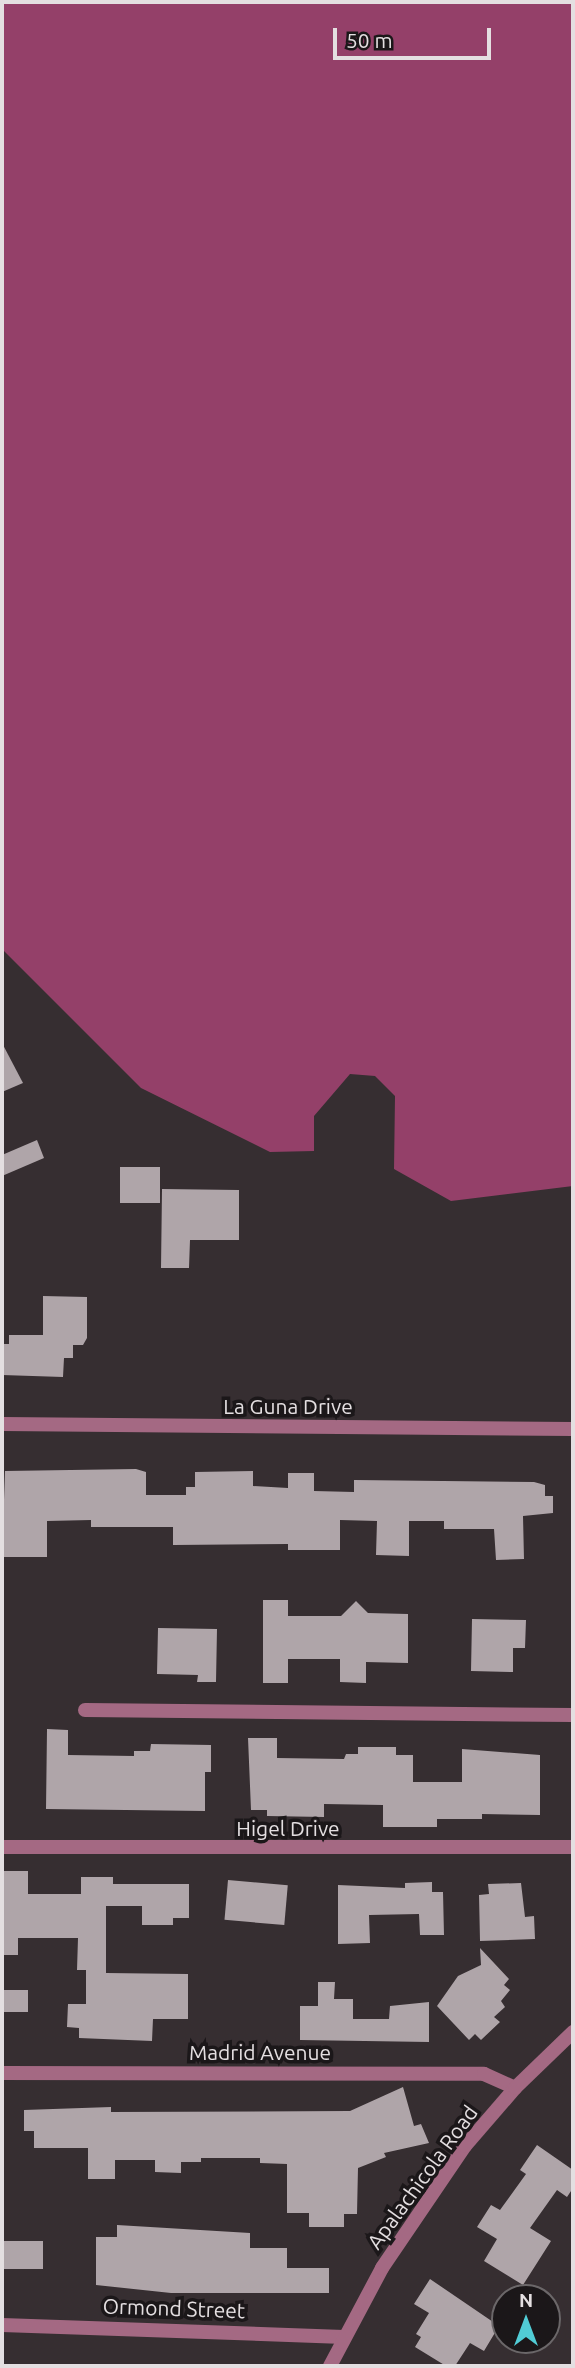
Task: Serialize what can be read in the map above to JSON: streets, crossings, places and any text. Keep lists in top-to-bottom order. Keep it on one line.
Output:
{"streets":{"street":["La Guna Drive","Higel Drive","Madrid Avenue","Apalachicola Road","Ormond Street"]},"crossings":[["Madrid Avenue","Apalachicola Road"],["Apalachicola Road","Ormond Street"]],"scale_bar":"50 m","north":"top"}
